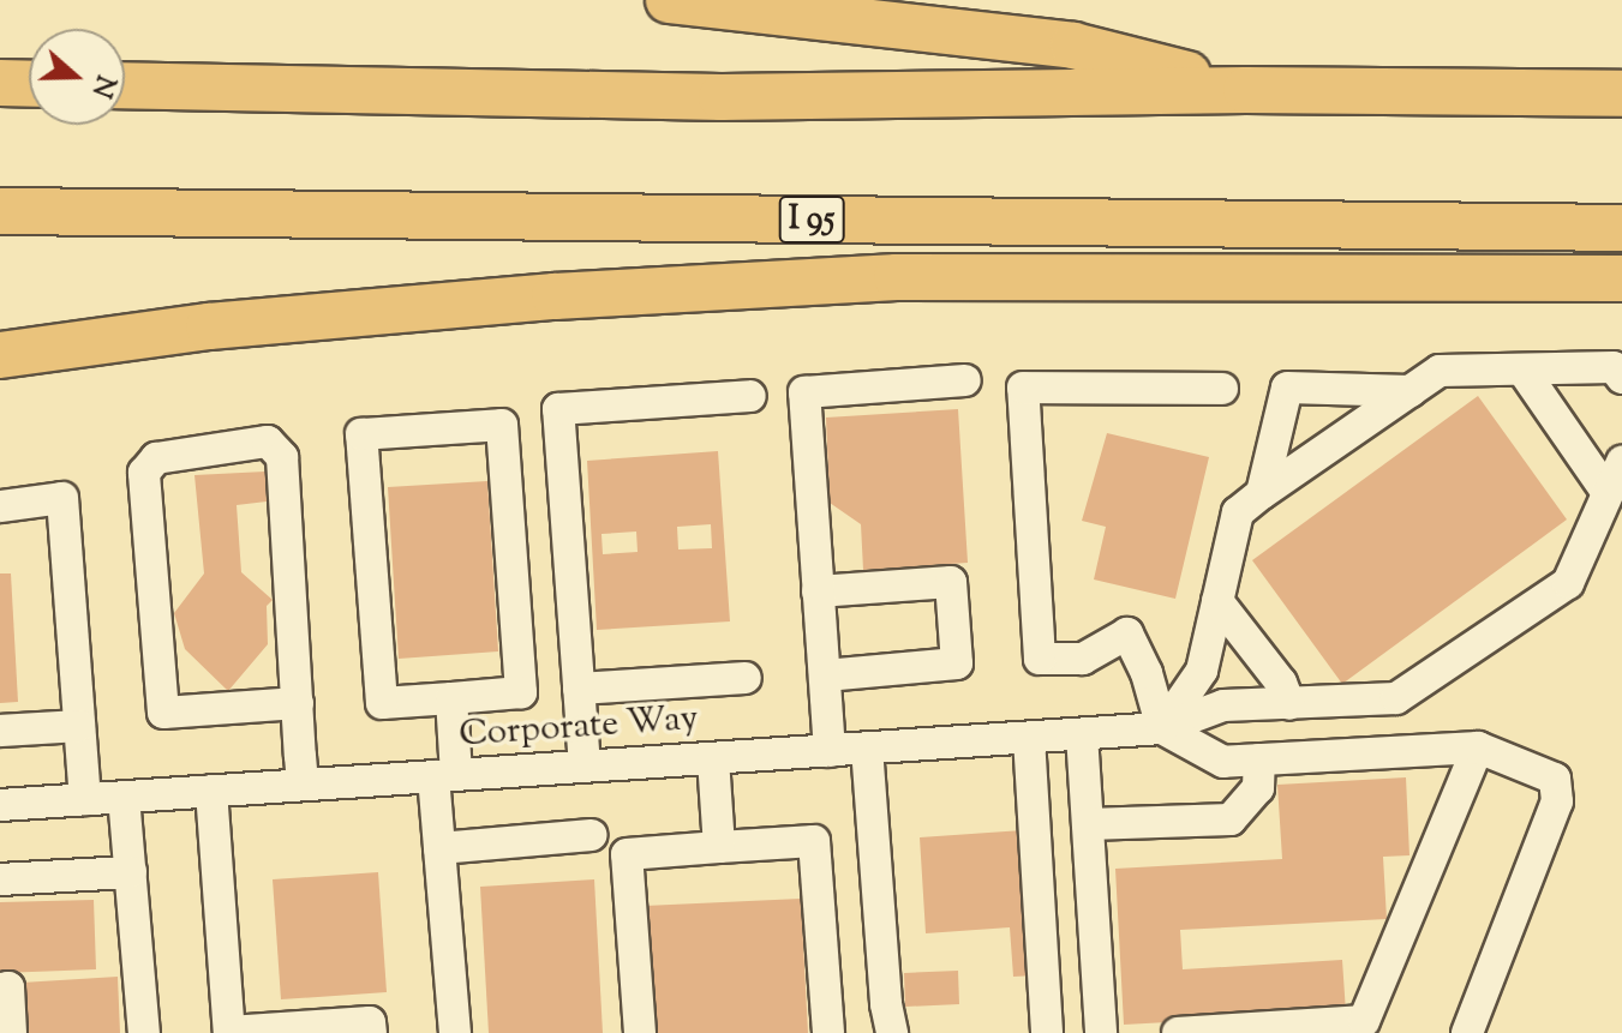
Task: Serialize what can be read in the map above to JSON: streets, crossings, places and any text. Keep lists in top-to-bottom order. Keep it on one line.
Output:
{"streets":{"highway":["I 95"],"lane":["Corporate Way"]},"north":"right"}
